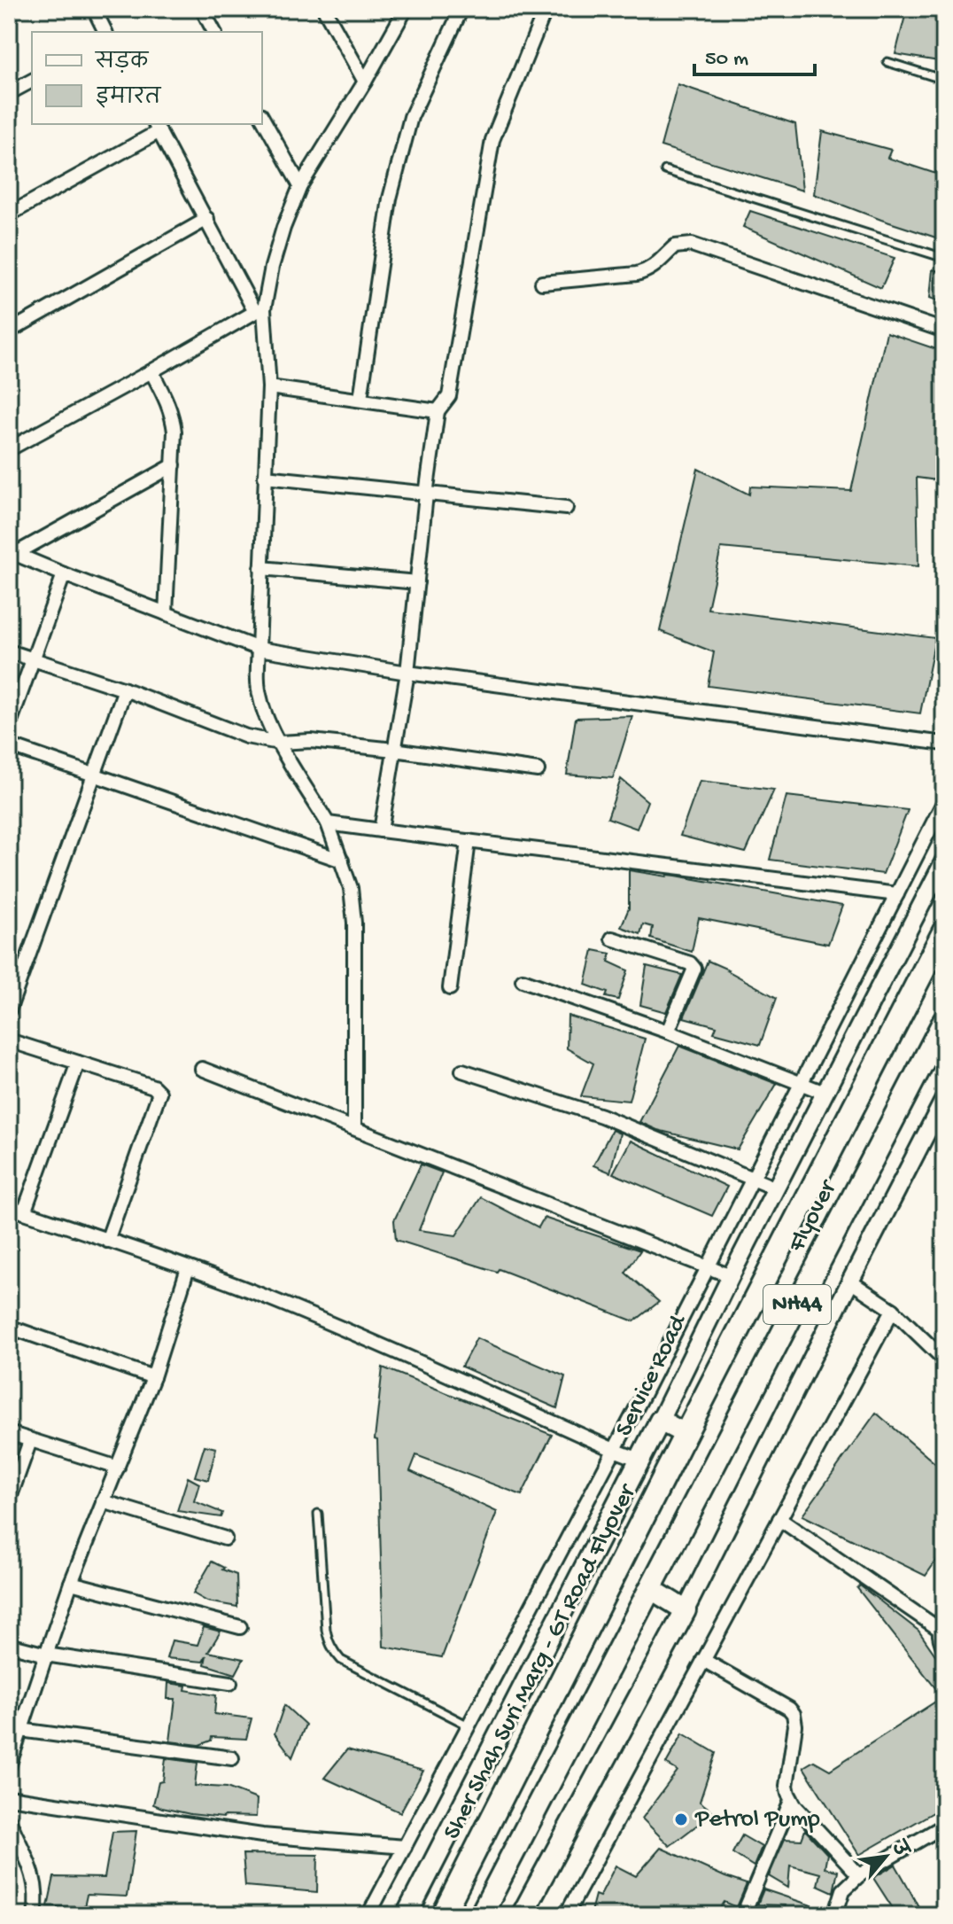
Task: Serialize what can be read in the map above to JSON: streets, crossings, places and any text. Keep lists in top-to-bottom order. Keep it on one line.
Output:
{"streets":{"highway":["Flyover","NH44","Sher Shah Suri Marg - GT Road Flyover"],"main road":["Service Road"]},"crossings":[["Flyover","NH44"],["Flyover","Sher Shah Suri Marg - GT Road Flyover"]],"places":["Petrol Pump"],"legend":["सड़क","इमारत"],"scale_bar":"50 m","north":"top right"}
